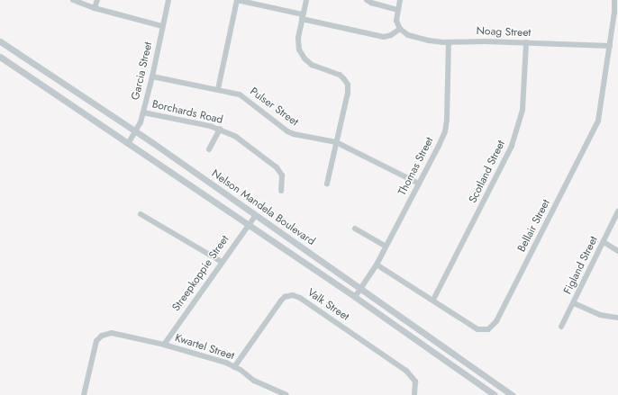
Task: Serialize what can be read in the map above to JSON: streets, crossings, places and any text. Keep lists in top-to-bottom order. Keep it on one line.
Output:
{"streets":{"street":["Noag Street","Garcia Street","Pulser Street","Borchards Road","Thomas Street","Scotland Street","Nelson Mandela Boulevard","Bellair Street","Figland Street","Streepkoppie Street","Valk Street","Kwartel Street"]},"crossings":[["Noag Street","Thomas Street"],["Noag Street","Scotland Street"],["Noag Street","Bellair Street"],["Garcia Street","Pulser Street"],["Garcia Street","Borchards Road"],["Garcia Street","Nelson Mandela Boulevard"],["Pulser Street","Thomas Street"],["Thomas Street","Nelson Mandela Boulevard"],["Thomas Street","Bellair Street"],["Scotland Street","Bellair Street"],["Nelson Mandela Boulevard","Streepkoppie Street"],["Streepkoppie Street","Kwartel Street"],["Valk Street","Kwartel Street"]]}
